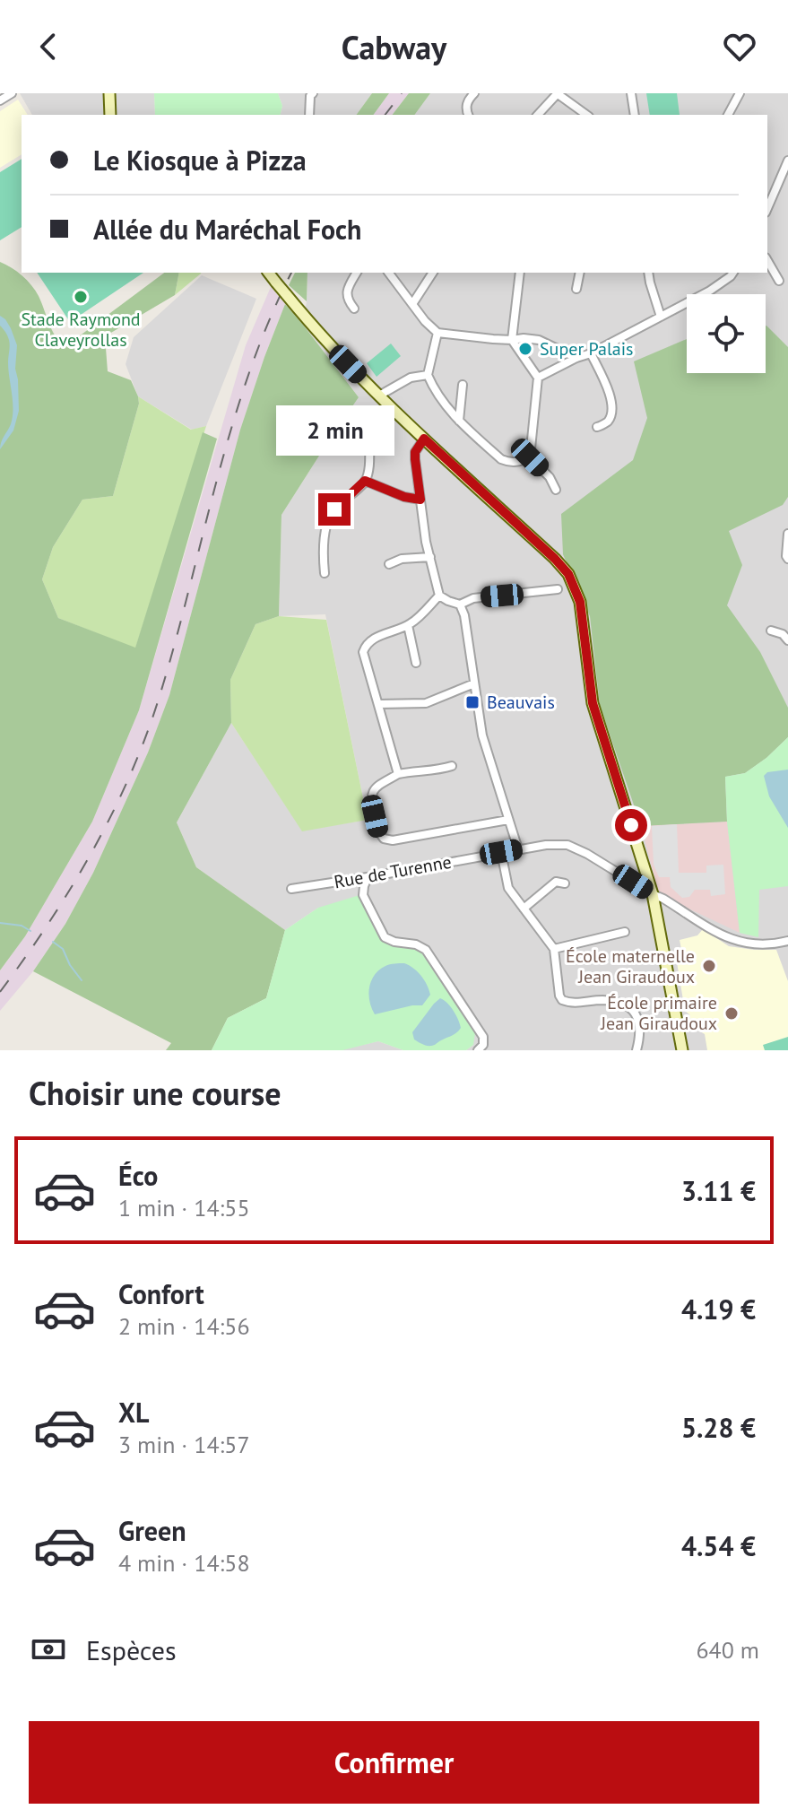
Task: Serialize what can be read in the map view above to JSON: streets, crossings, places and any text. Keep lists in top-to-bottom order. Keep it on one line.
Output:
{"streets":{"street":["Rue de Turenne"]},"places":{"other":["Stade Raymond Claveyrollas","Super Palais","École maternelle Jean Giraudoux","École primaire Jean Giraudoux"],"transit":["Beauvais"]},"page":{"header":"Cabway","banner":["Le Kiosque à Pizza","Allée du Maréchal Foch"],"bubble":"2 min","heading":"Choisir une course","list":[{"name":"Éco","note":"1 min · 14:55","value":"3.11 €"},{"name":"Confort","note":"2 min · 14:56","value":"4.19 €"},{"name":"XL","note":"3 min · 14:57","value":"5.28 €"},{"name":"Green","note":"4 min · 14:58","value":"4.54 €"}],"pay":["Espèces","640 m"],"buttons":"Confirmer"}}
